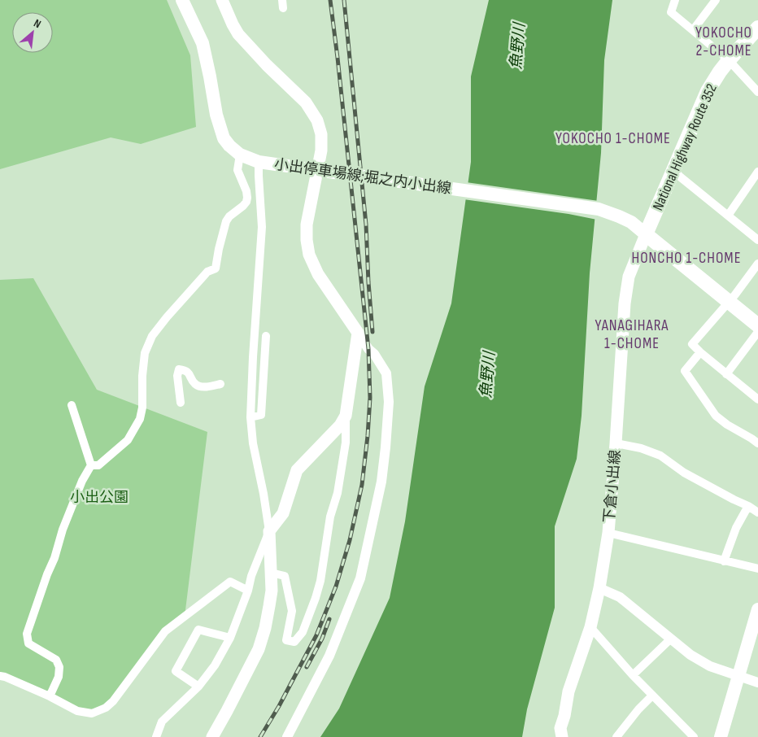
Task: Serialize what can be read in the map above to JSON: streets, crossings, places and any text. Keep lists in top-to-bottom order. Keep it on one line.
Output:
{"streets":{"highway":["National Highway Route 352"],"main road":["小出停車場線;堀之内小出線","下倉小出線"]},"crossings":[["National Highway Route 352","小出停車場線;堀之内小出線"],["National Highway Route 352","下倉小出線"],["小出停車場線;堀之内小出線","下倉小出線"]],"districts":["YOKOCHO 2-CHOME","YOKOCHO 1-CHOME","HONCHO 1-CHOME","YANAGIHARA 1-CHOME"],"water":["魚野川"],"parks":["小出公園"],"north":"top right"}
